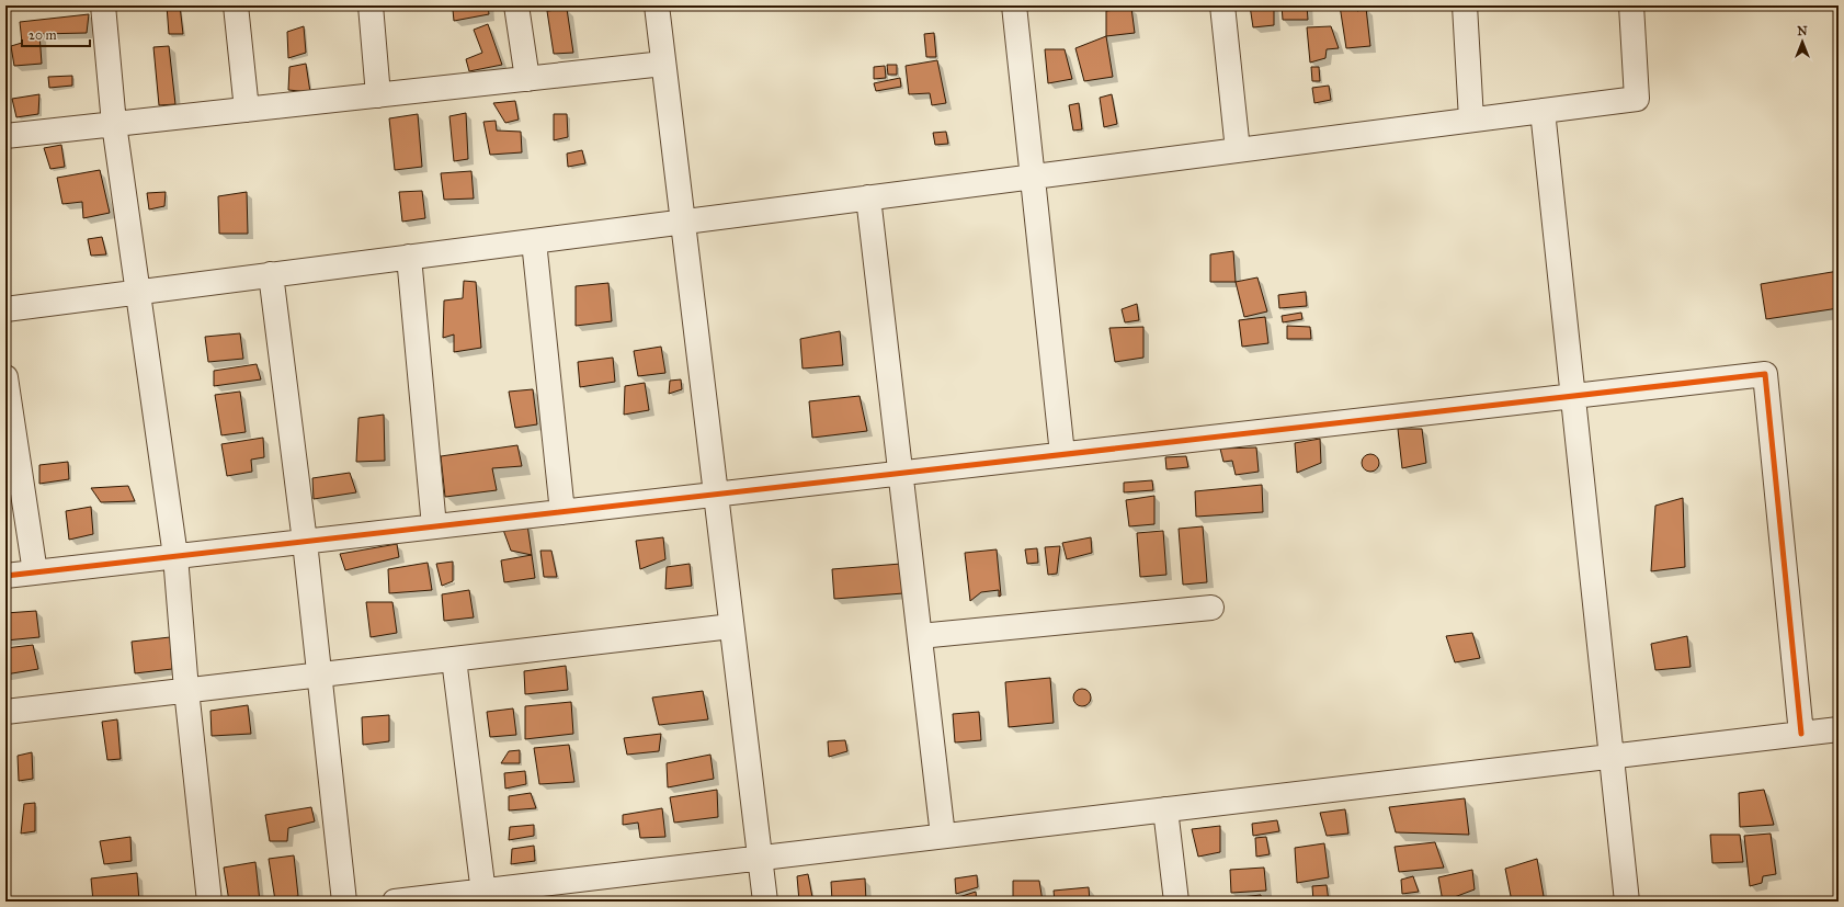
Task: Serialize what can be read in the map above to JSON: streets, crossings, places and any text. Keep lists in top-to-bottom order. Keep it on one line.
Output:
{"scale_bar":"20 m","north":"top"}
